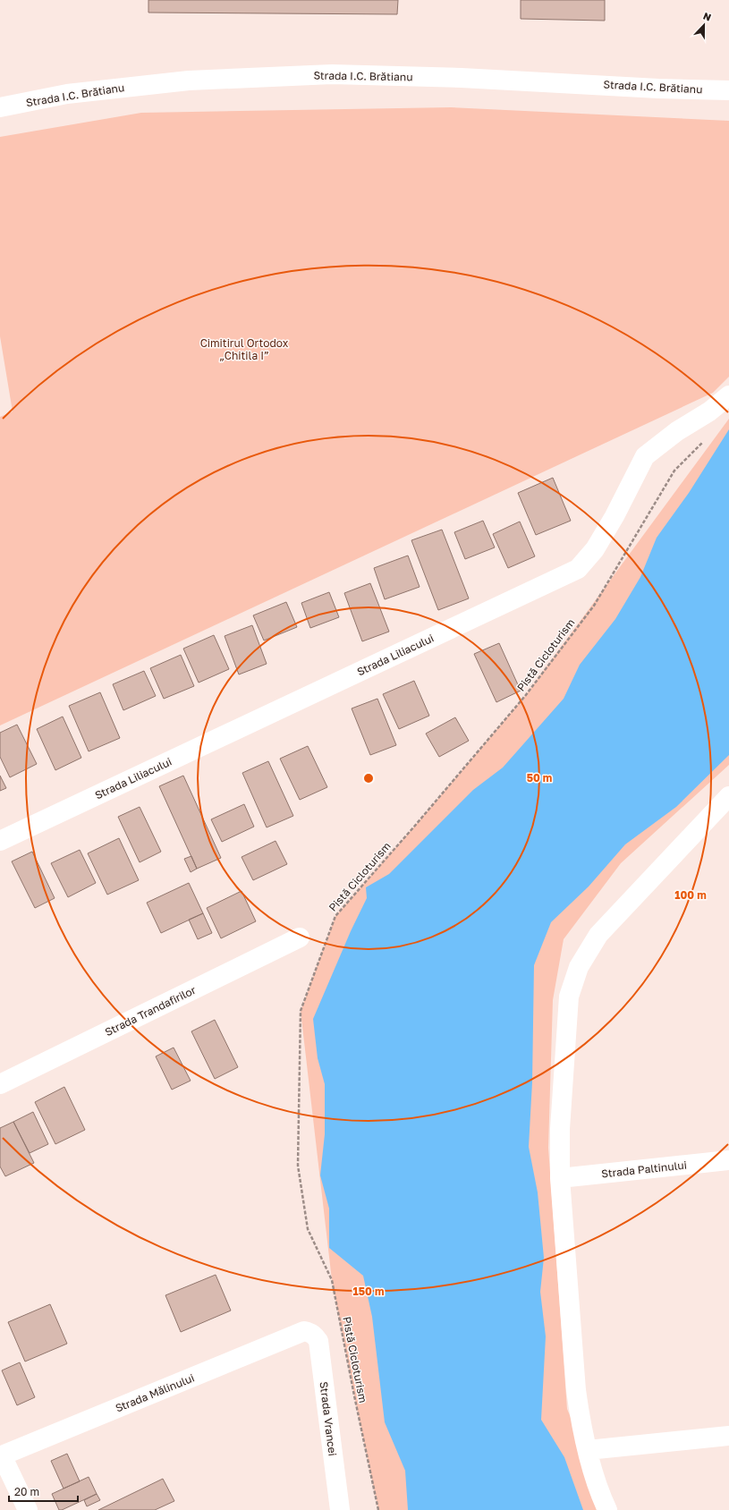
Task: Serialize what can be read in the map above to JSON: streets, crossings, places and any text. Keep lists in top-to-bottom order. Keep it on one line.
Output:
{"streets":{"street":["Strada I.C. Brătianu","Strada Liliacului","Strada Trandafirilor","Strada Paltinului","Strada Mălinului","Strada Vrancei"],"path":["Pistă Cicloturism"]},"crossings":[["Strada Mălinului","Strada Vrancei"]],"parks":["Cimitirul Ortodox „Chitila I”"],"scale_bar":"20 m","north":"top","rings":["50 m","100 m","150 m"]}
